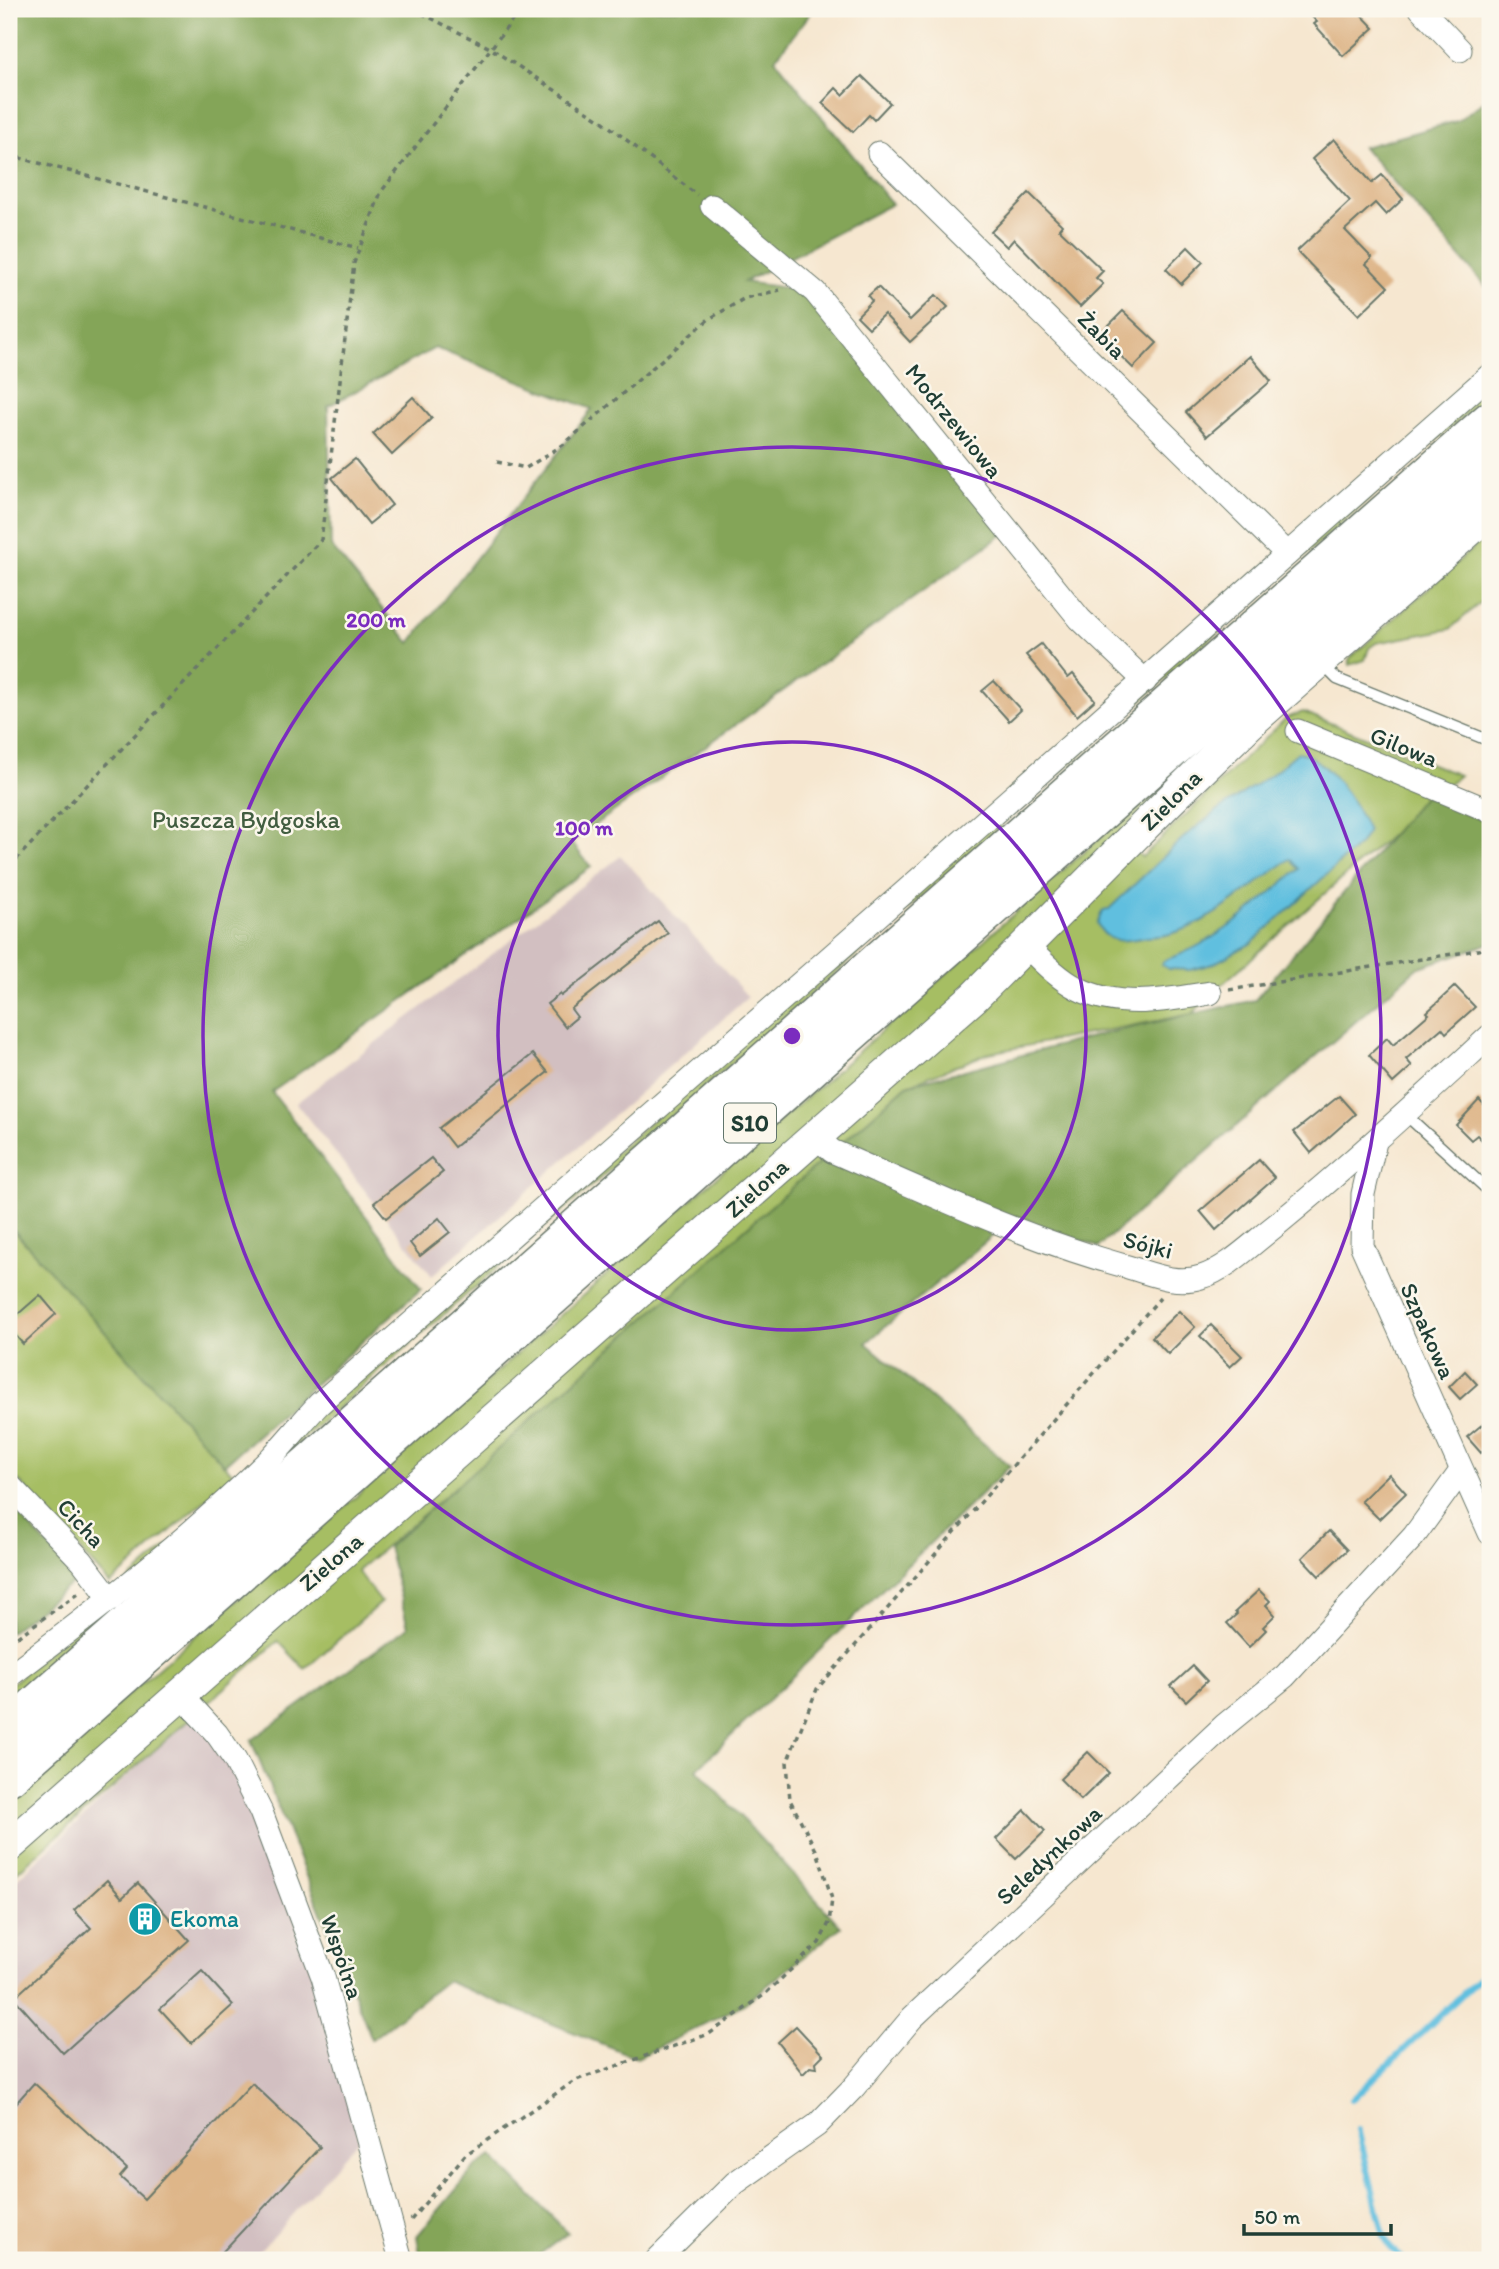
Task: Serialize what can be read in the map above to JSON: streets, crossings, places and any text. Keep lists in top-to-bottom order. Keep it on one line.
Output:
{"streets":{"highway":["S10"],"street":["Żabia","Modrzewiowa","Gilowa","Zielona","Sójki","Szpakowa","Cicha","Seledynkowa","Wspólna"]},"crossings":[["Zielona","Sójki"],["Zielona","Wspólna"],["Sójki","Szpakowa"],["Szpakowa","Seledynkowa"]],"parks":["Puszcza Bydgoska"],"places":{"building":["Ekoma"]},"scale_bar":"50 m","rings":["200 m","100 m"]}
